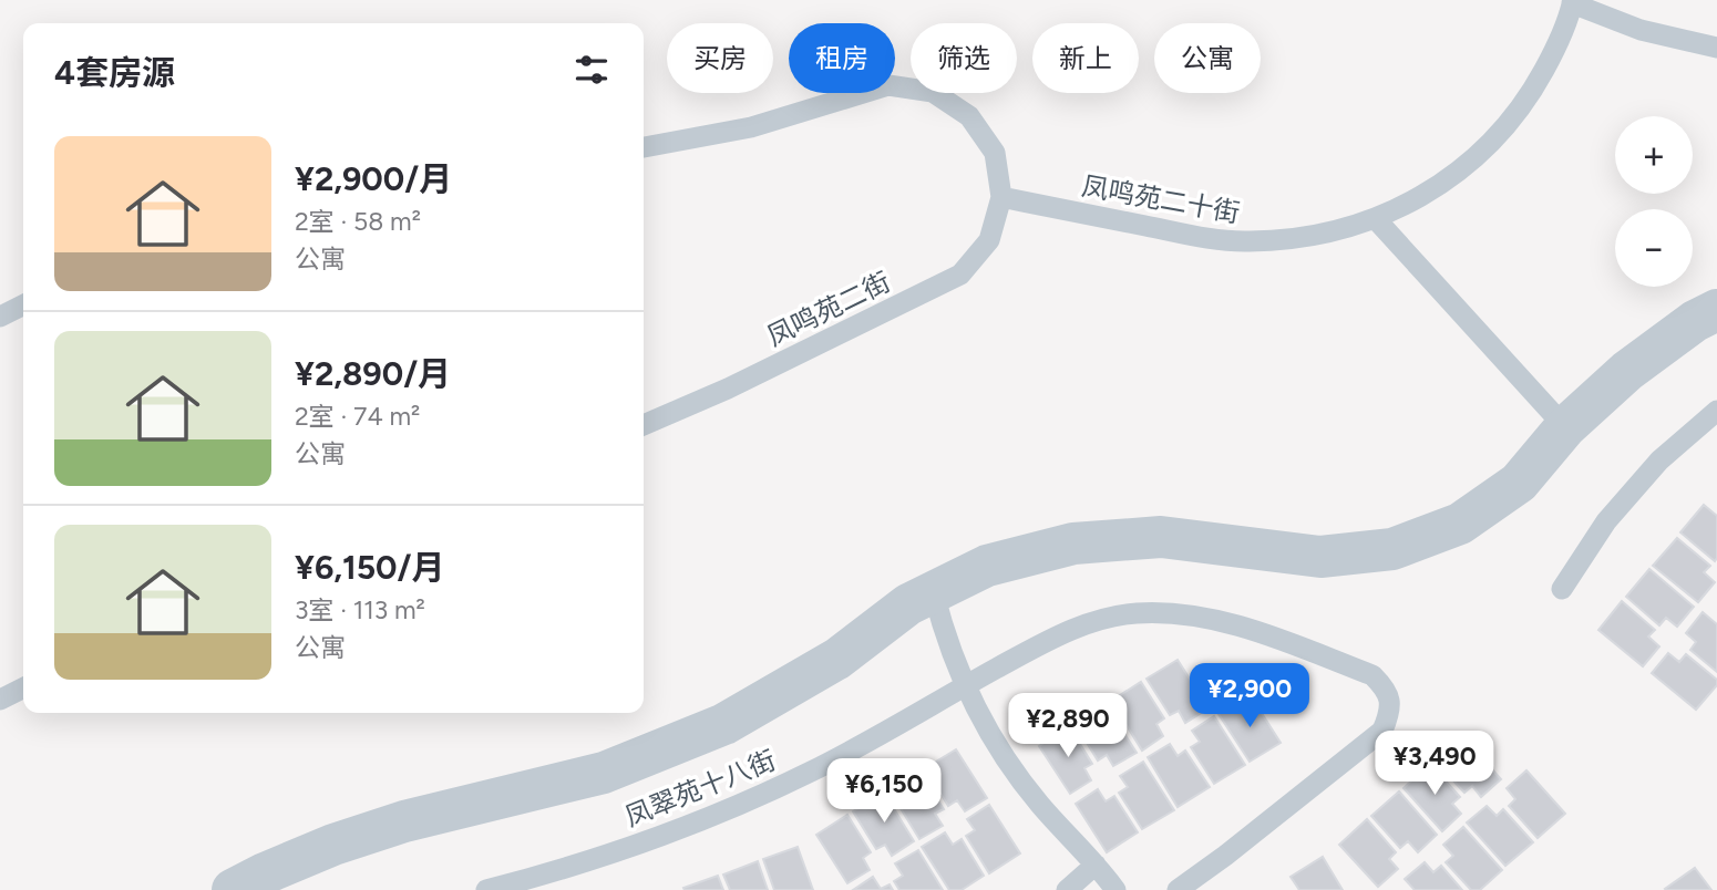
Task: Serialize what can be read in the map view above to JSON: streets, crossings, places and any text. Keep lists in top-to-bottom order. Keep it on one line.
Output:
{"streets":{"lane":["凤鸣苑二十街","凤鸣苑二街","凤翠苑十八街"]},"crossings":[["凤鸣苑二十街","凤鸣苑二街"]],"page":{"chip":["买房","租房","筛选","新上","公寓"],"heading":"4套房源","map_buttons":["+","−"],"list":[{"name":"¥2,900/月","note":"2室 · 58 m² · 公寓"},{"name":"¥2,890/月","note":"2室 · 74 m² · 公寓"},{"name":"¥6,150/月","note":"3室 · 113 m² · 公寓"}],"price":["¥2,900","¥2,890","¥3,490","¥6,150"]}}
